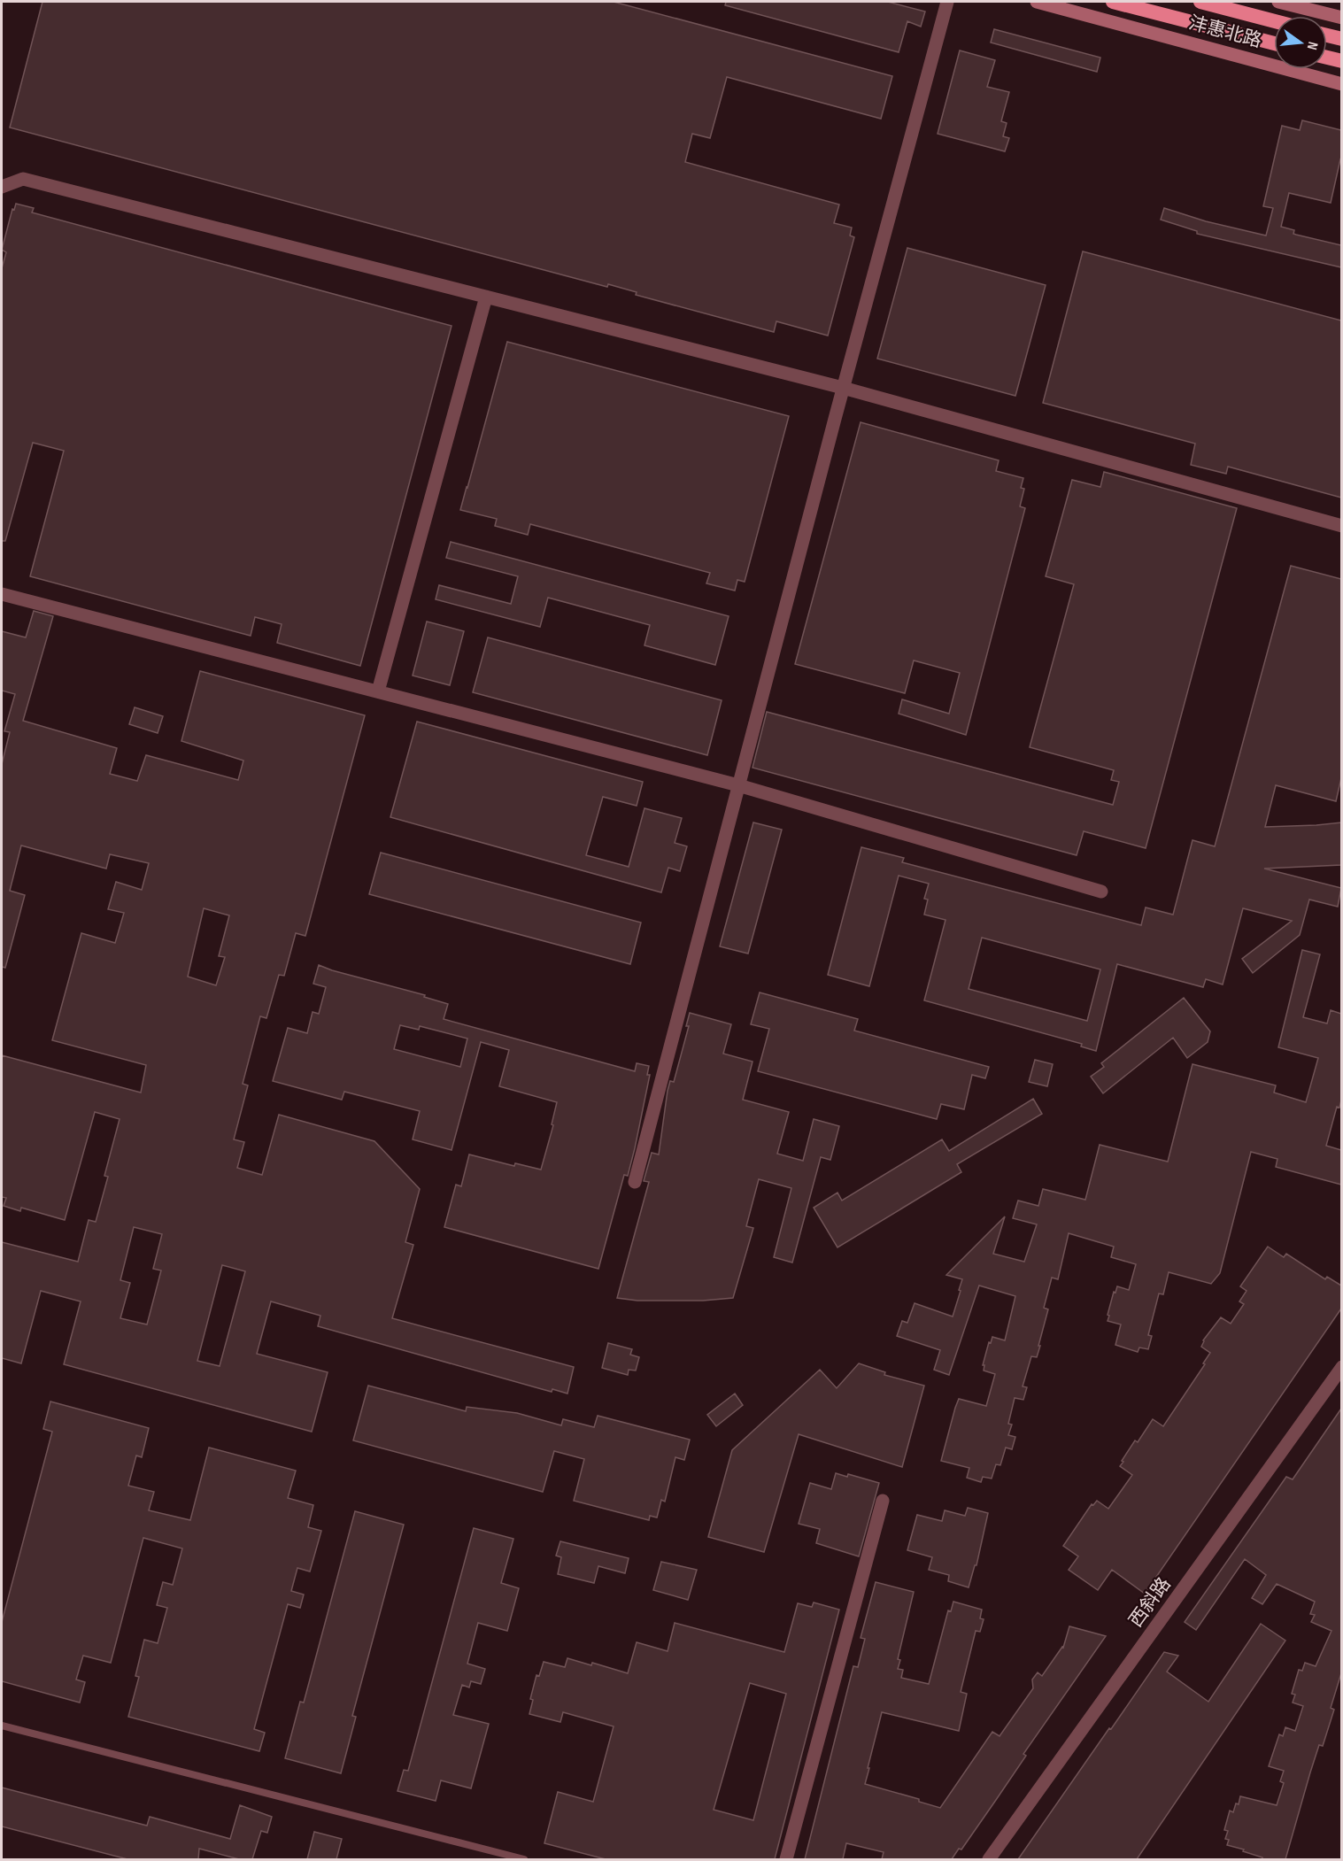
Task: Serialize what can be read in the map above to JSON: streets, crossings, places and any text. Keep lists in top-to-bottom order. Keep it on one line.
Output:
{"streets":{"main road":["沣惠北路"],"street":["西斜路"]},"north":"right"}
